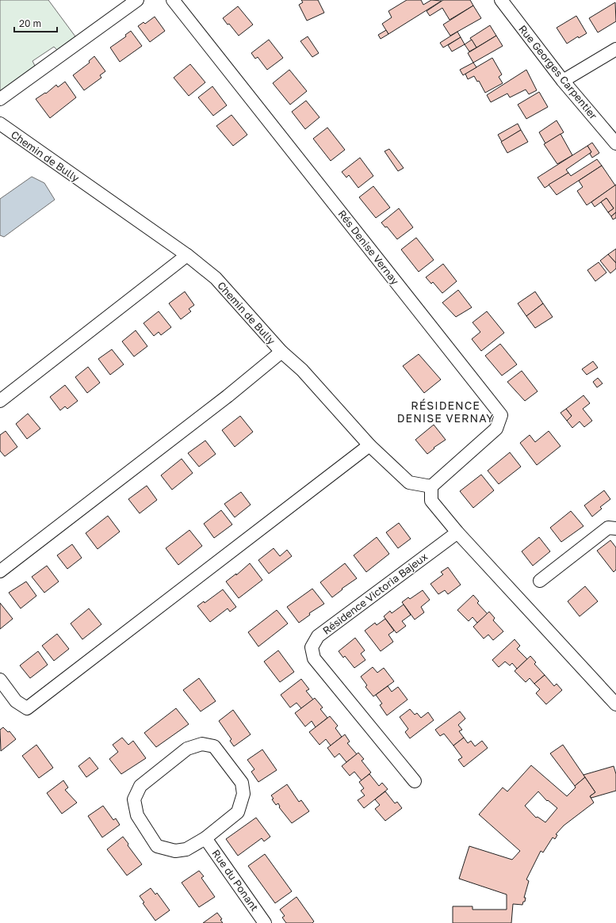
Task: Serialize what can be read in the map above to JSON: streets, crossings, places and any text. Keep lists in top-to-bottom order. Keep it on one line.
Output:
{"streets":{"street":["Rue Georges Carpentier","Chemin de Bully","Rés Denise Vernay","Résidence Victoria Bajeux","Rue du Ponant"]},"crossings":[["Chemin de Bully","Rés Denise Vernay"]],"districts":["RÉSIDENCE DENISE VERNAY"],"scale_bar":"20 m"}
